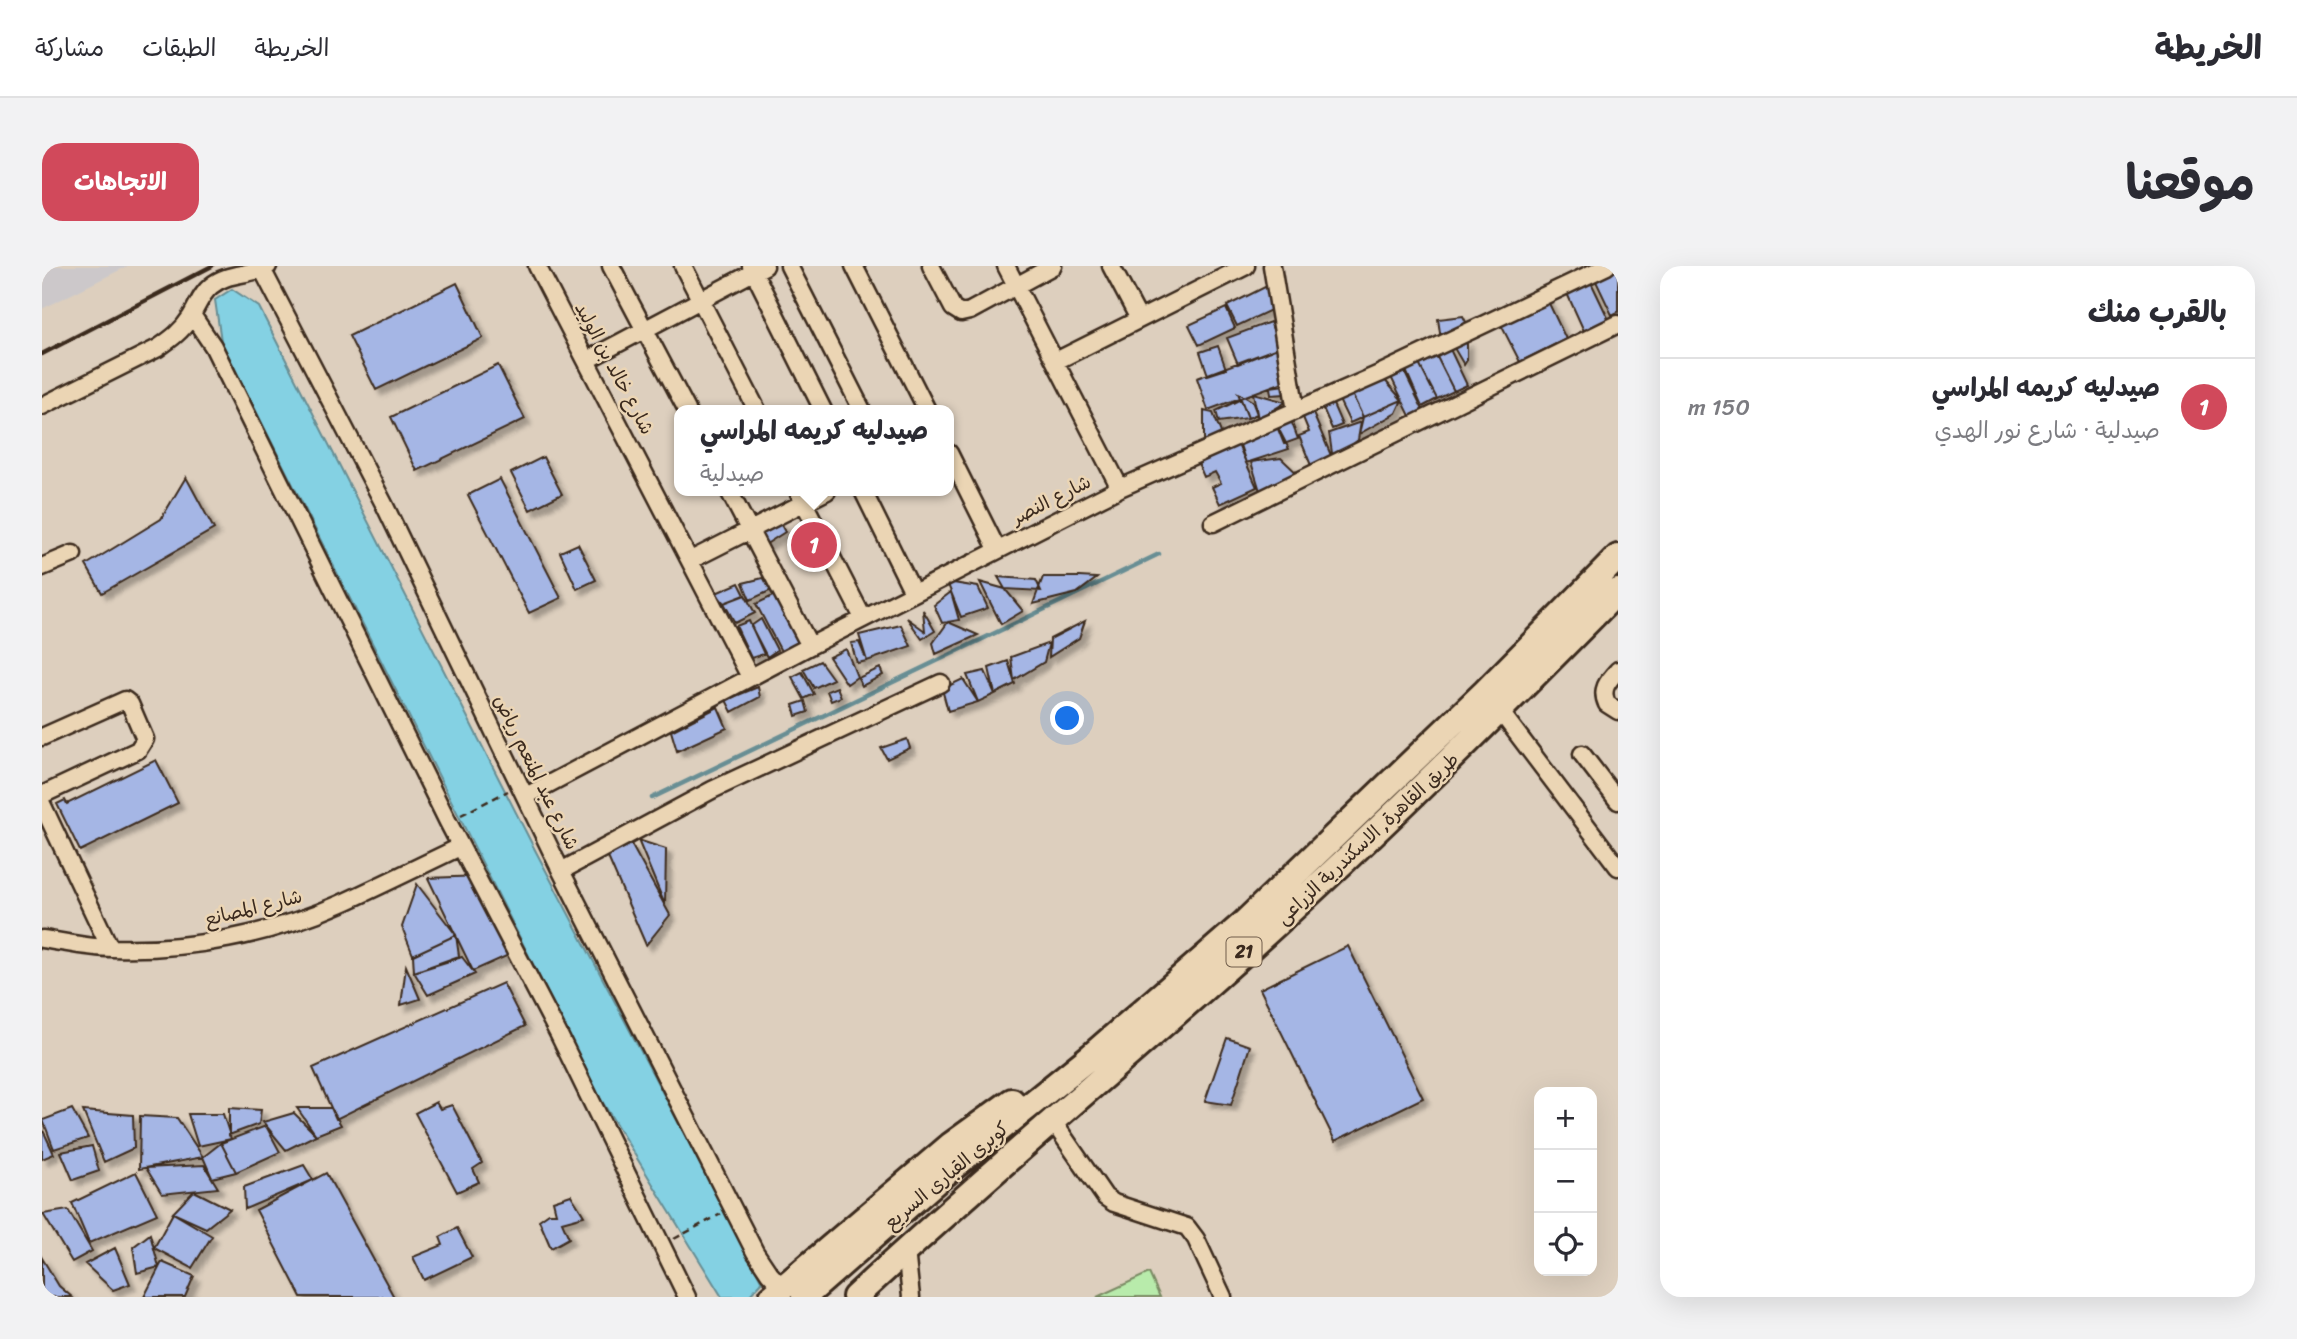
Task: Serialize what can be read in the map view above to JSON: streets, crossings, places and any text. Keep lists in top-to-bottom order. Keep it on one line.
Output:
{"streets":{"highway":["طريق القاهرة, الاسكندرية الزراعى","21","كوبرى القبارى السريع"],"street":["شارع خالد بن الوليد","شارع النصر","شارع عبد المنعم رياض","شارع المصانع"]},"crossings":[["شارع خالد بن الوليد","شارع النصر"],["شارع النصر","شارع عبد المنعم رياض"],["شارع عبد المنعم رياض","كوبرى القبارى السريع"],["طريق القاهرة, الاسكندرية الزراعى","كوبرى القبارى السريع"]],"page":{"header":"الخريطة","nav":["الخريطة","الطبقات","مشاركة"],"title":"موقعنا","buttons":"الاتجاهات","heading":"بالقرب منك","list":[{"mark":"1","name":"صيدليه كريمه المراسي","note":"صيدلية · شارع نور الهدي","value":"150 m"}],"popup":["صيدليه كريمه المراسي","صيدلية"],"pins":"1","map_buttons":["+","−"]}}
